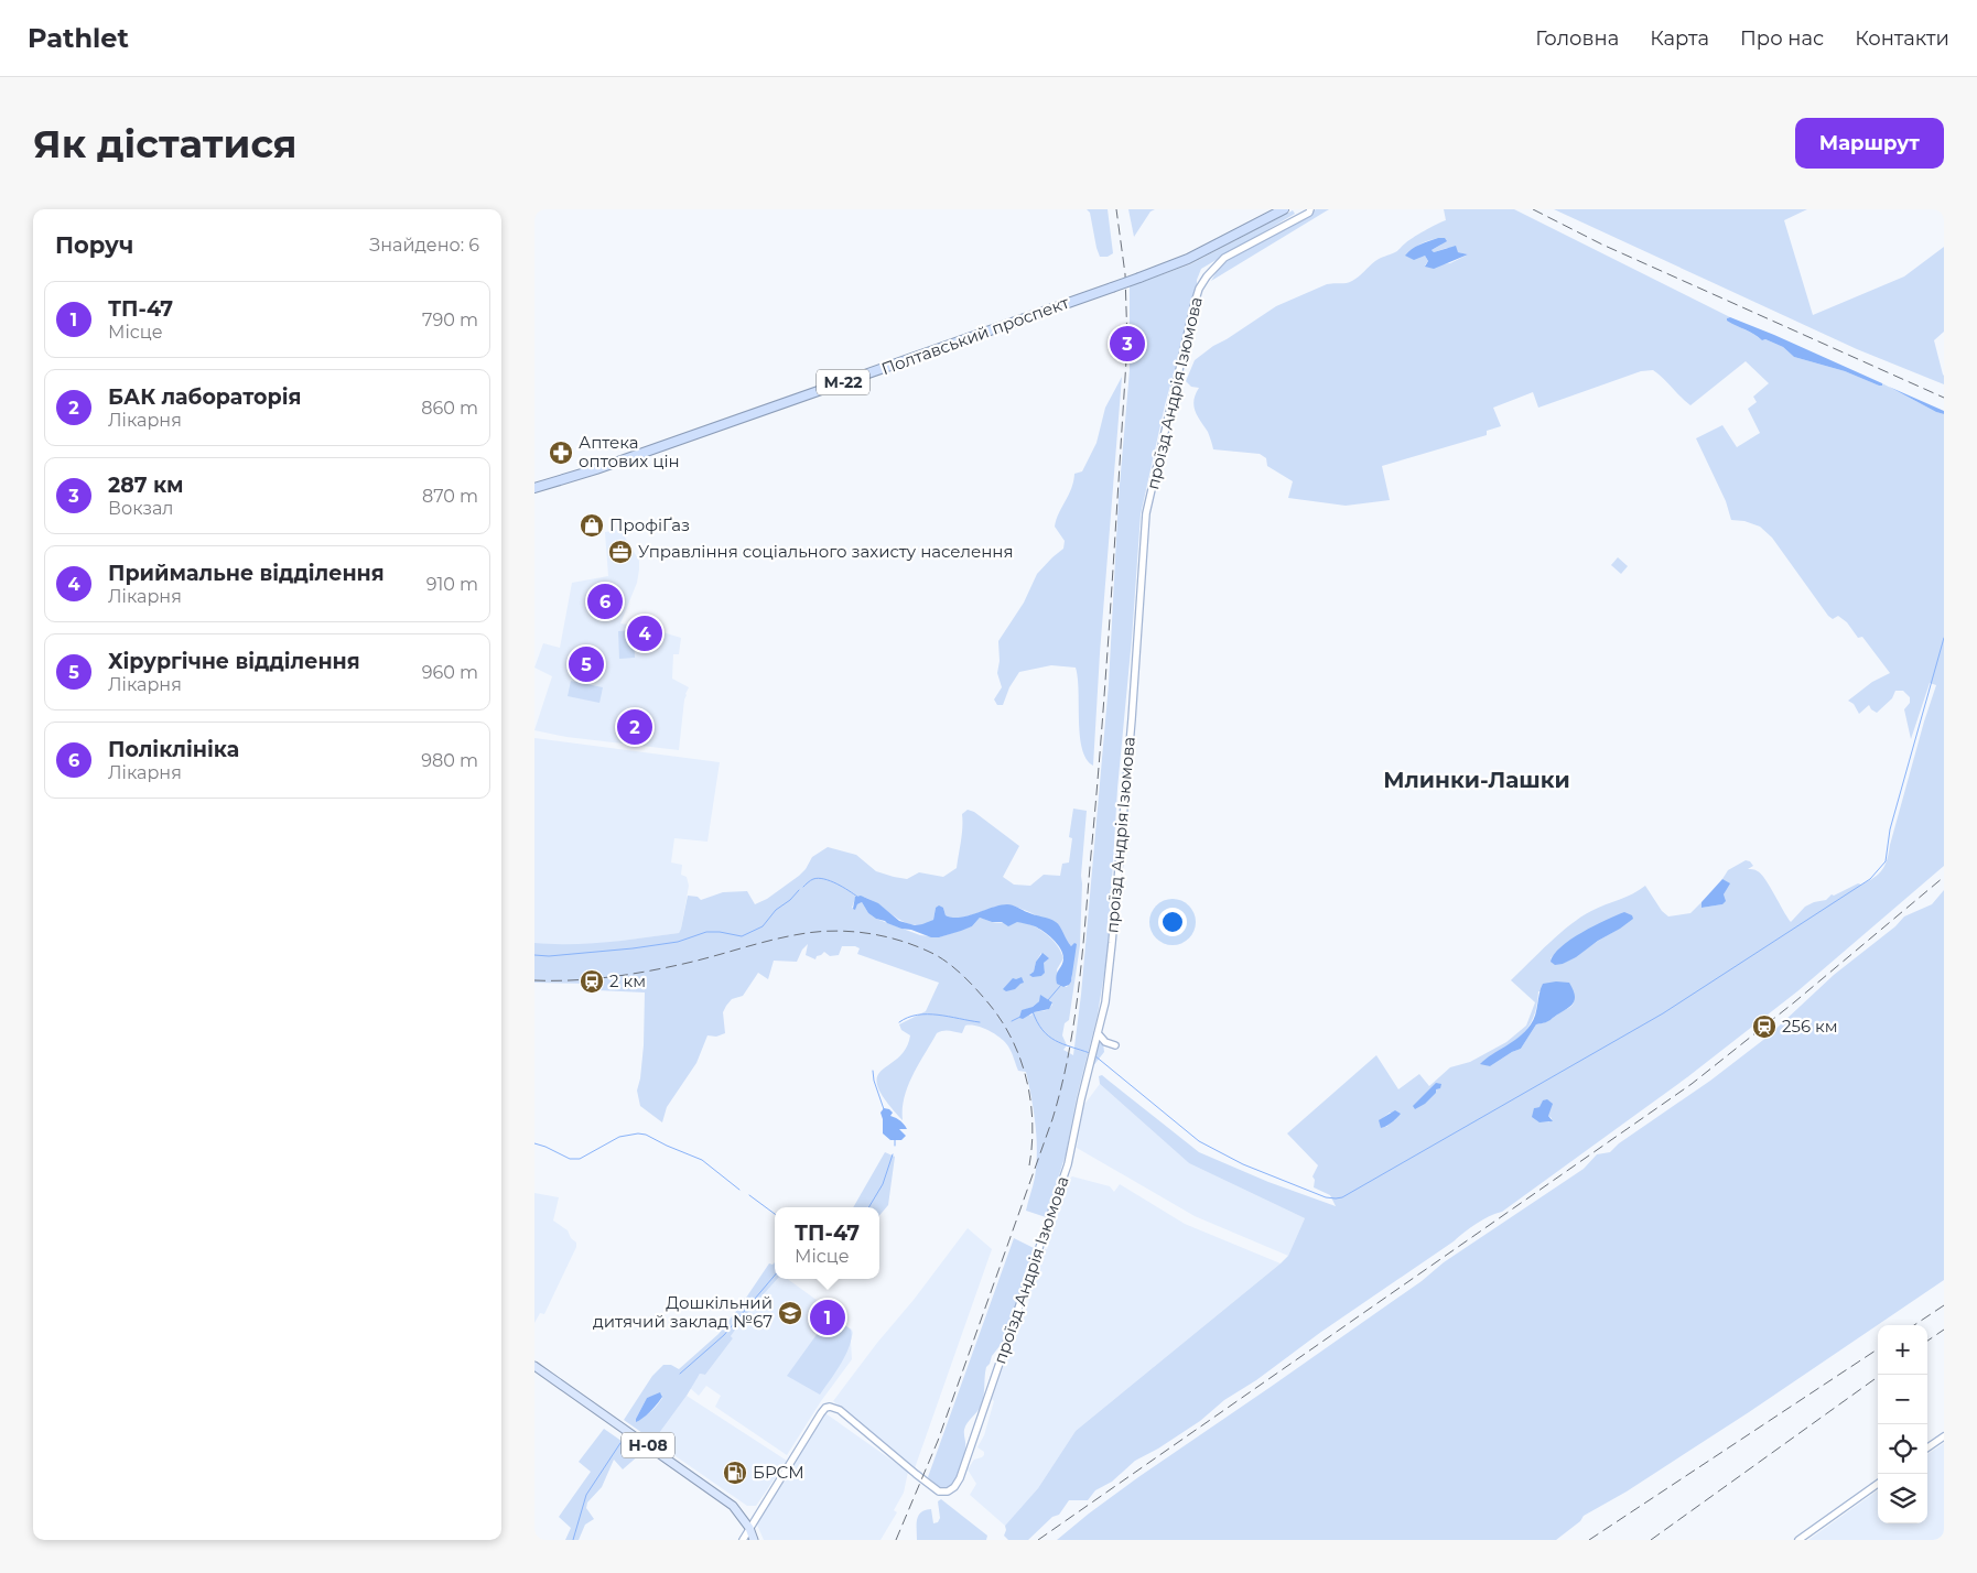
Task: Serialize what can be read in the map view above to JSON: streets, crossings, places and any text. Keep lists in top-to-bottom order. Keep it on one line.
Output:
{"streets":{"highway":["Полтавський проспект","М-22"],"main road":["Н-08"],"street":["проїзд Андрія Ізюмова"]},"crossings":[["проїзд Андрія Ізюмова","Н-08"]],"districts":["Млинки-Лашки"],"places":{"pharmacy":["Аптека оптових цін"],"shop":["ПрофіҐаз"],"office":["Управління соціального захисту населення"],"station":["2 км","256 км"],"school or university":["Дошкільний дитячий заклад №67"],"fuel station":["БРСМ"]},"page":{"header":"Pathlet","nav":["Головна","Карта","Про нас","Контакти"],"buttons":"Маршрут","title":"Як дістатися","heading":["Поруч","Знайдено: 6"],"list":[{"mark":"1","name":"ТП-47","note":"Місце","value":"790 m"},{"mark":"2","name":"БАК лабораторія","note":"Лікарня","value":"860 m"},{"mark":"3","name":"287 км","note":"Вокзал","value":"870 m"},{"mark":"4","name":"Приймальне відділення","note":"Лікарня","value":"910 m"},{"mark":"5","name":"Хірургічне відділення","note":"Лікарня","value":"960 m"},{"mark":"6","name":"Поліклініка","note":"Лікарня","value":"980 m"}],"pins":["3","6","4","5","2","1"],"popup":["ТП-47","Місце"],"map_buttons":["+","−"]}}
